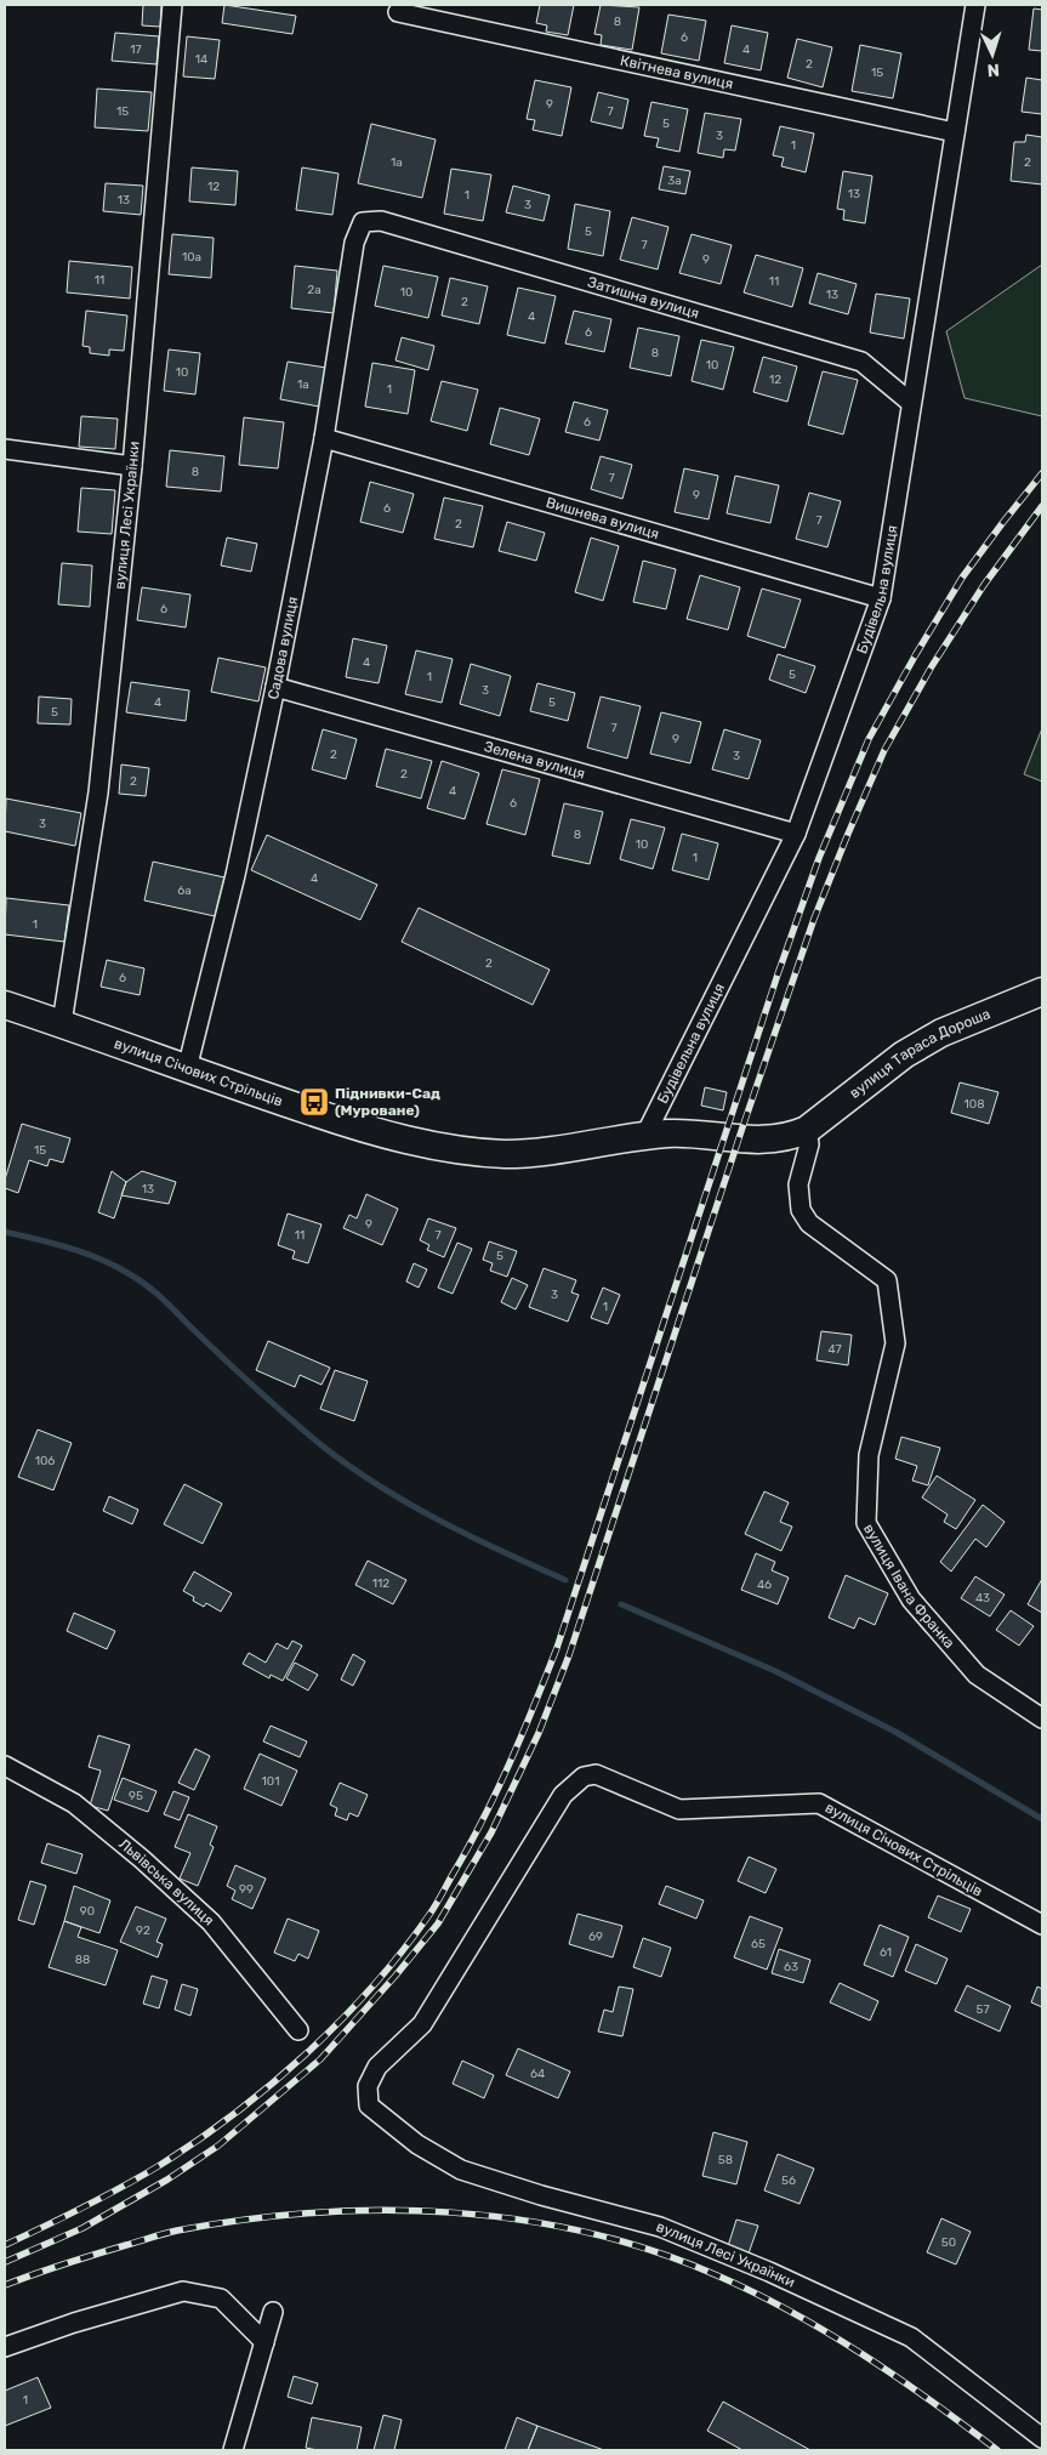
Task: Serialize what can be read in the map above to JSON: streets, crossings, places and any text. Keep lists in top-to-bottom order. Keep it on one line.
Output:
{"streets":{"street":["Квітнева вулиця","Затишна вулиця","вулиця Лесі Українки","Вишнева вулиця","Будівельна вулиця","Садова вулиця","Зелена вулиця","вулиця Тараса Дороша","вулиця Січових Стрільців","вулиця Івана Франка","Львівська вулиця"]},"crossings":[["Квітнева вулиця","Будівельна вулиця"],["Затишна вулиця","Будівельна вулиця"],["Затишна вулиця","Садова вулиця"],["вулиця Лесі Українки","вулиця Січових Стрільців"],["Вишнева вулиця","Будівельна вулиця"],["Вишнева вулиця","Садова вулиця"],["Будівельна вулиця","Зелена вулиця"],["Будівельна вулиця","вулиця Січових Стрільців"],["Садова вулиця","Зелена вулиця"],["Садова вулиця","вулиця Січових Стрільців"],["вулиця Тараса Дороша","вулиця Січових Стрільців"],["вулиця Тараса Дороша","вулиця Івана Франка"],["вулиця Січових Стрільців","вулиця Івана Франка"]],"places":{"bus stop":["Піднивки-Сад (Муроване)"]},"house_numbers":["8","6","17","4","14","2","15","9","15","7","5","3","1","1а","2","3а","12","13","1","13","3","5","7","10а","9","11","11","2а","10","13","2","4","6","8","10","10","12","1а","1","6","8","7","9","6","7","2","6","4","5","1","3","4","5","5","7","9","2","3","2","2","4","6","3","8","10","1","4","6а","1","2","6","108","15","13","9","11","7","5","3","1","47","106","112","46","43","101","95","99","90","92","69","65","61","88","63","57","64","58","56","50","1"],"north":"bottom"}
